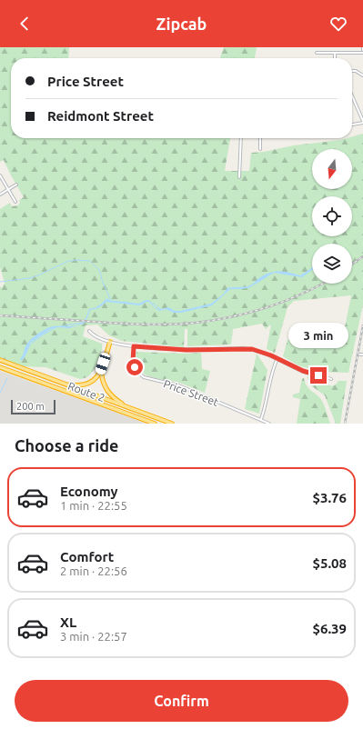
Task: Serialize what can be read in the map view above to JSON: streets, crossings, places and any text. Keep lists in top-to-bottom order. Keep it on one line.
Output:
{"streets":{"highway":["Route 2"],"street":["Price Street"]},"scale_bar":"200 m","north":"bottom","page":{"header":"Zipcab","banner":["Price Street","Reidmont Street"],"bubble":"3 min","scale":"200 m","heading":"Choose a ride","list":[{"name":"Economy","note":"1 min · 22:55","value":"$3.76"},{"name":"Comfort","note":"2 min · 22:56","value":"$5.08"},{"name":"XL","note":"3 min · 22:57","value":"$6.39"}],"buttons":"Confirm"}}
